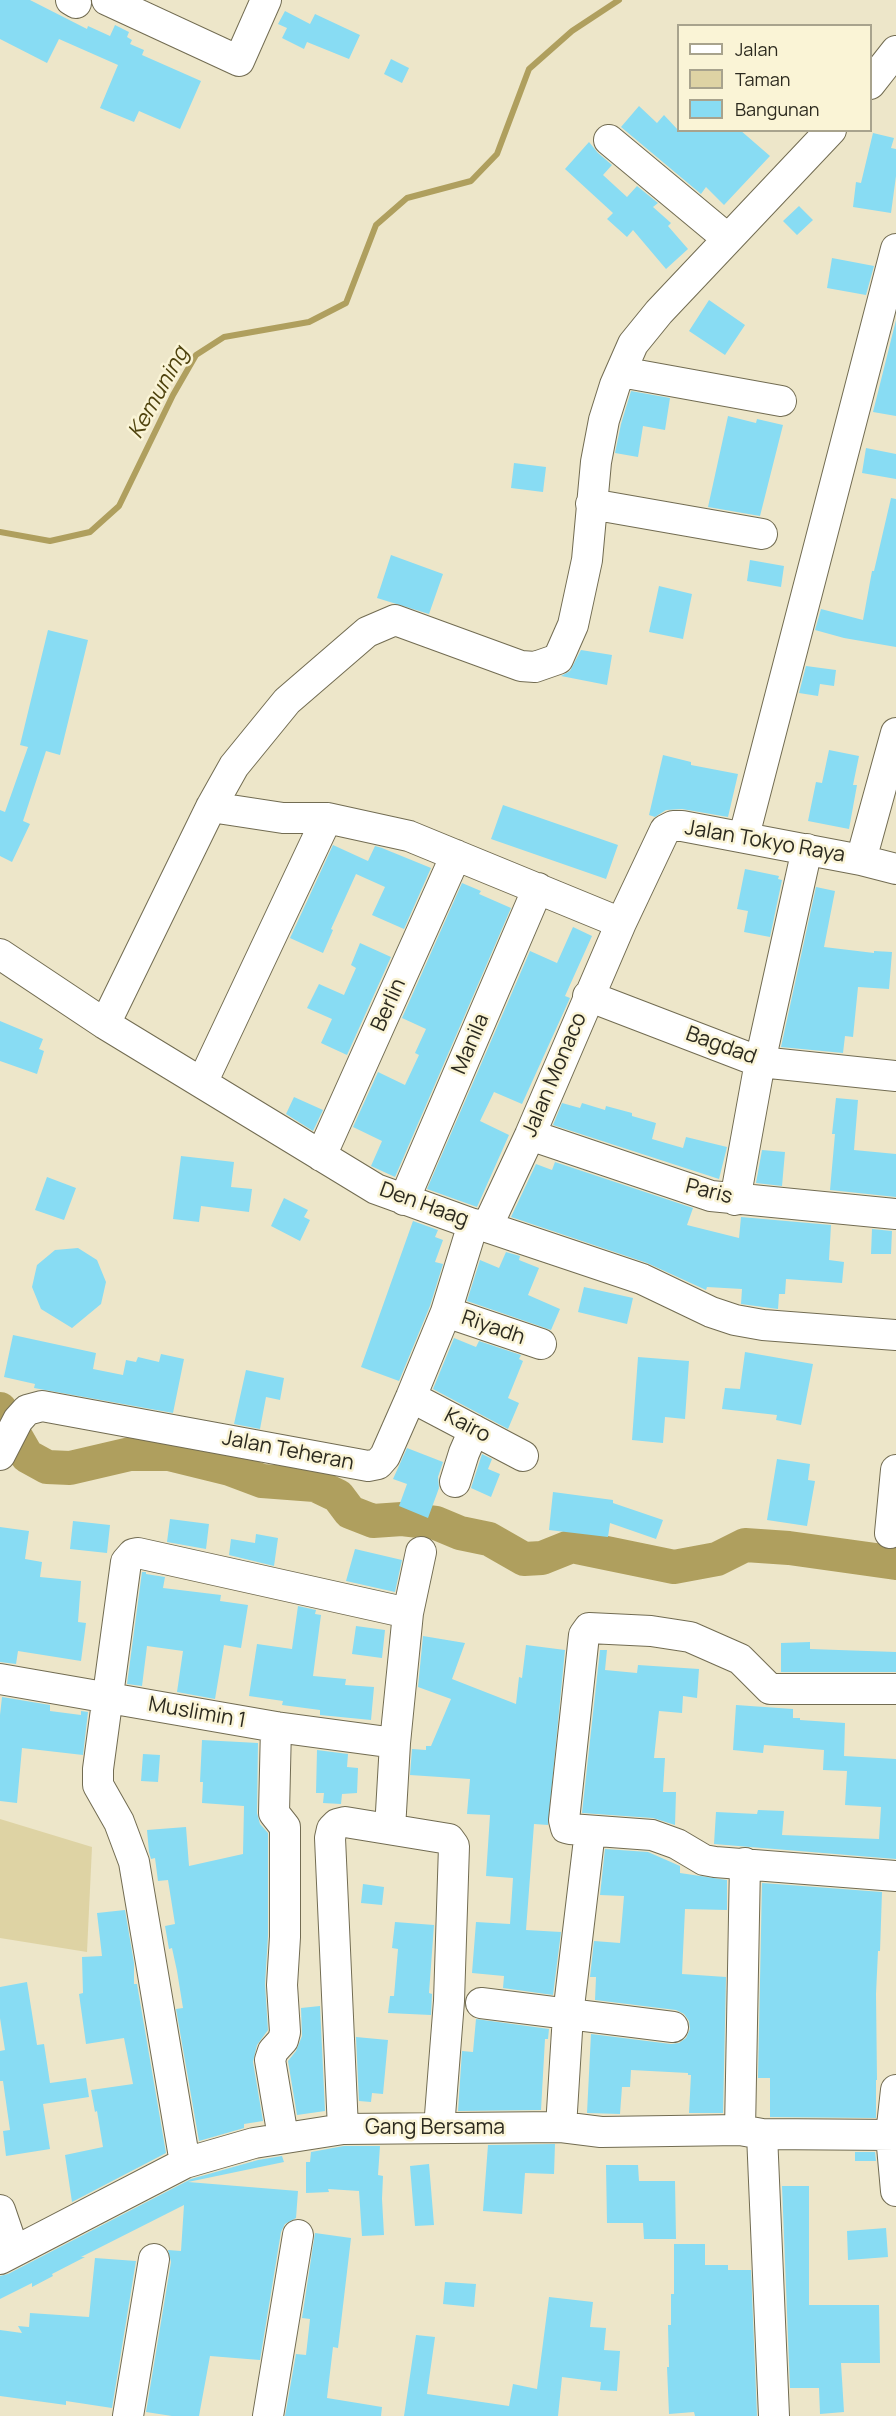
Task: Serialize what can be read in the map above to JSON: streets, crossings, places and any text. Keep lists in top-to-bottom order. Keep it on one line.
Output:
{"streets":{"street":["Jalan Tokyo Raya","Berlin","Manila","Bagdad","Jalan Monaco","Paris","Den Haag","Riyadh","Kairo","Jalan Teheran","Muslimin 1","Gang Bersama"]},"crossings":[["Jalan Tokyo Raya","Jalan Monaco"],["Berlin","Den Haag"],["Manila","Den Haag"],["Bagdad","Jalan Monaco"],["Jalan Monaco","Paris"],["Jalan Monaco","Den Haag"],["Jalan Monaco","Jalan Teheran"],["Den Haag","Jalan Teheran"],["Riyadh","Jalan Teheran"],["Kairo","Jalan Teheran"]],"water":["Kemuning"],"legend":["Jalan","Taman","Bangunan"]}
